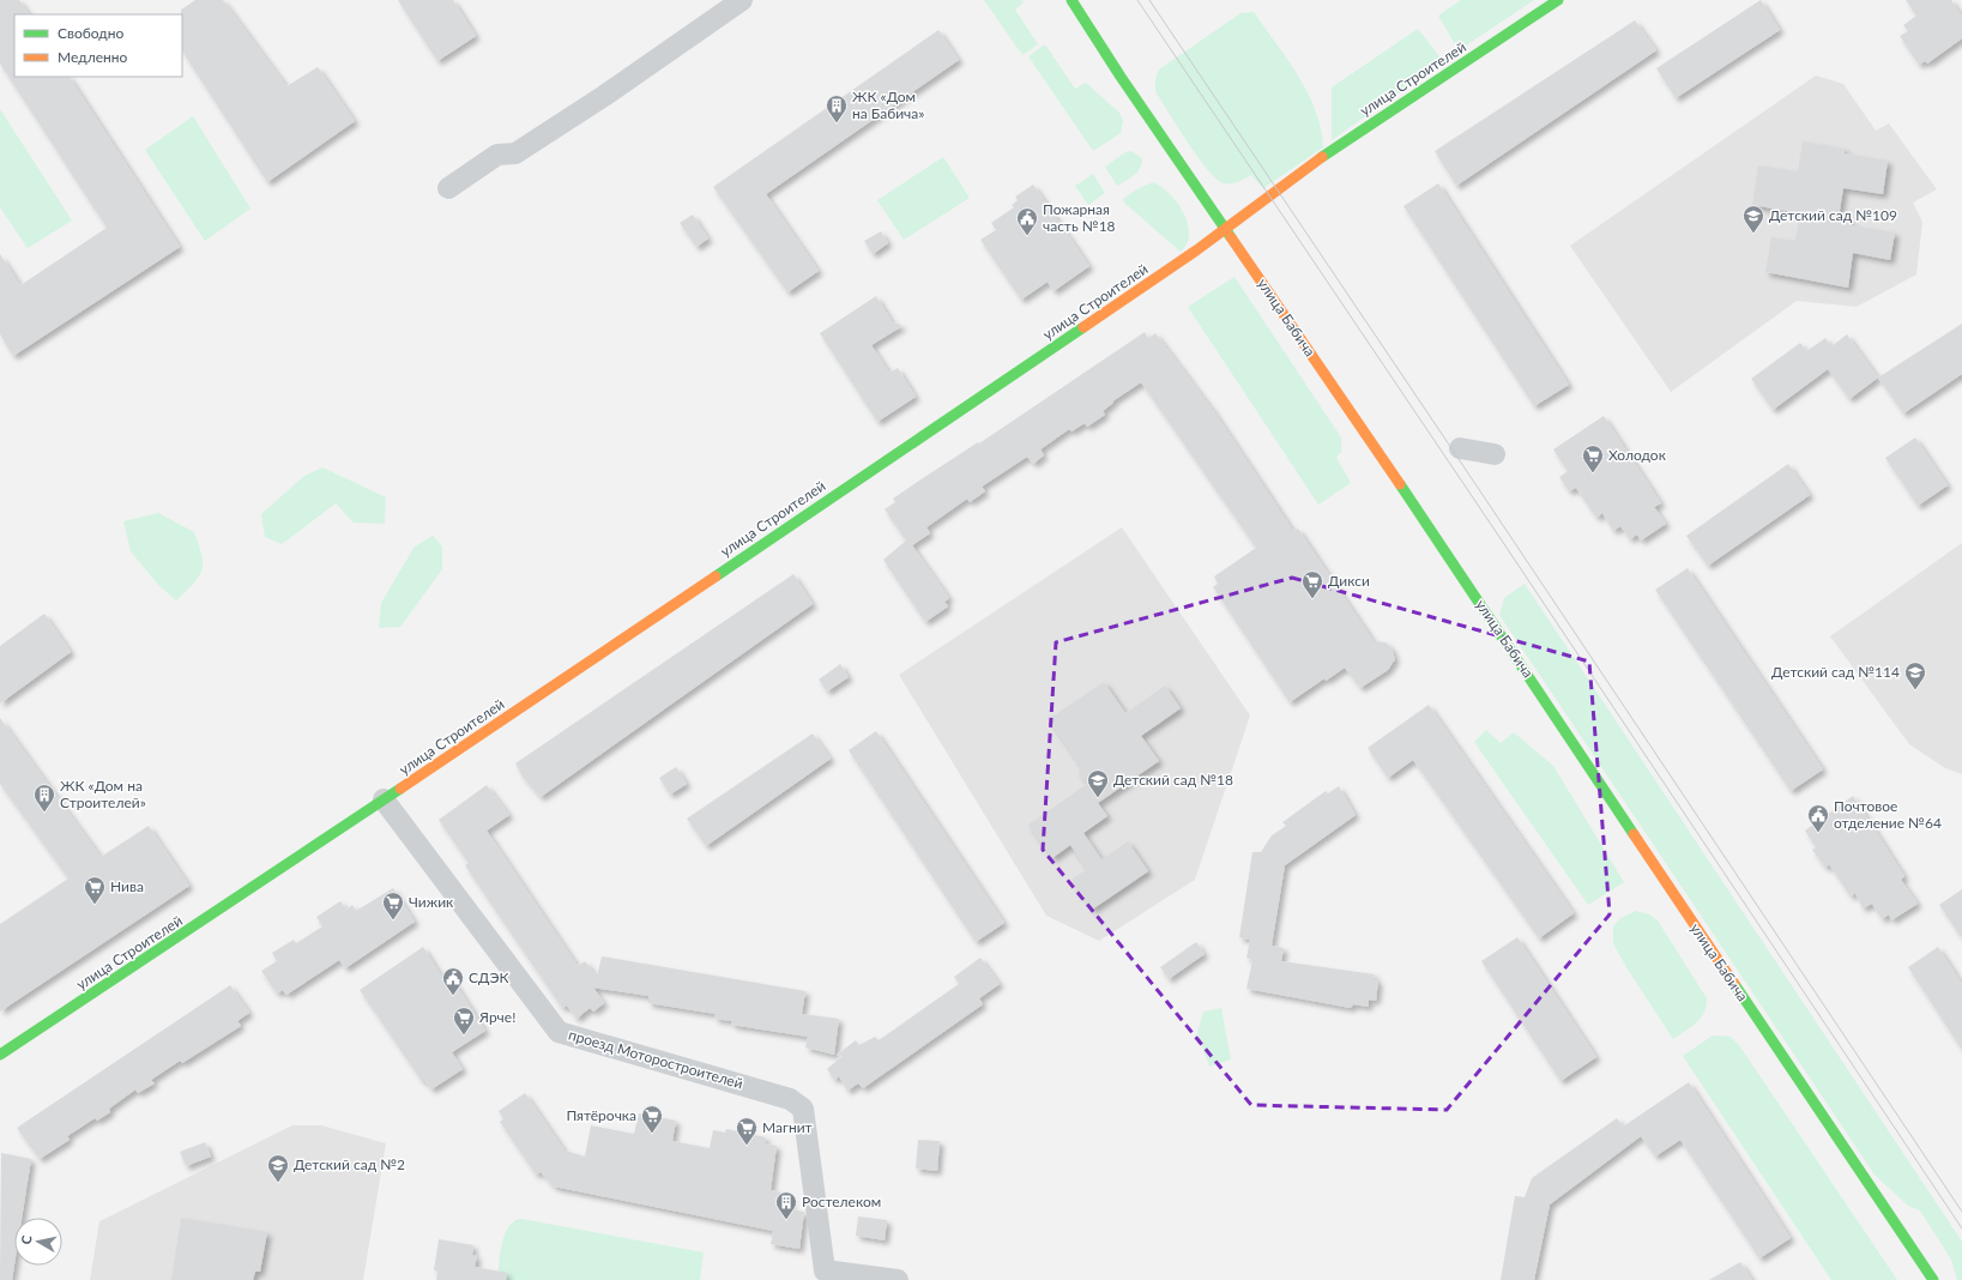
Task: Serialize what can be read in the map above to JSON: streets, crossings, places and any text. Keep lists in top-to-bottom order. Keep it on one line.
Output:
{"streets":{"street":["улица Строителей","улица Бабича","проезд Моторостроителей"]},"crossings":[["улица Строителей","улица Бабича"],["улица Строителей","проезд Моторостроителей"]],"places":{"building":["ЖК «Дом на Бабича»","ЖК «Дом на Строителей»","Ростелеком"],"school or university":["Детский сад №109","Детский сад №114","Детский сад №18","Детский сад №2"],"public building":["Пожарная часть №18","Почтовое отделение №64","СДЭК"],"supermarket":["Холодок","Дикси","Нива","Чижик","Ярче!","Пятёрочка","Магнит"]},"legend":["Свободно","Медленно"],"north":"left"}
